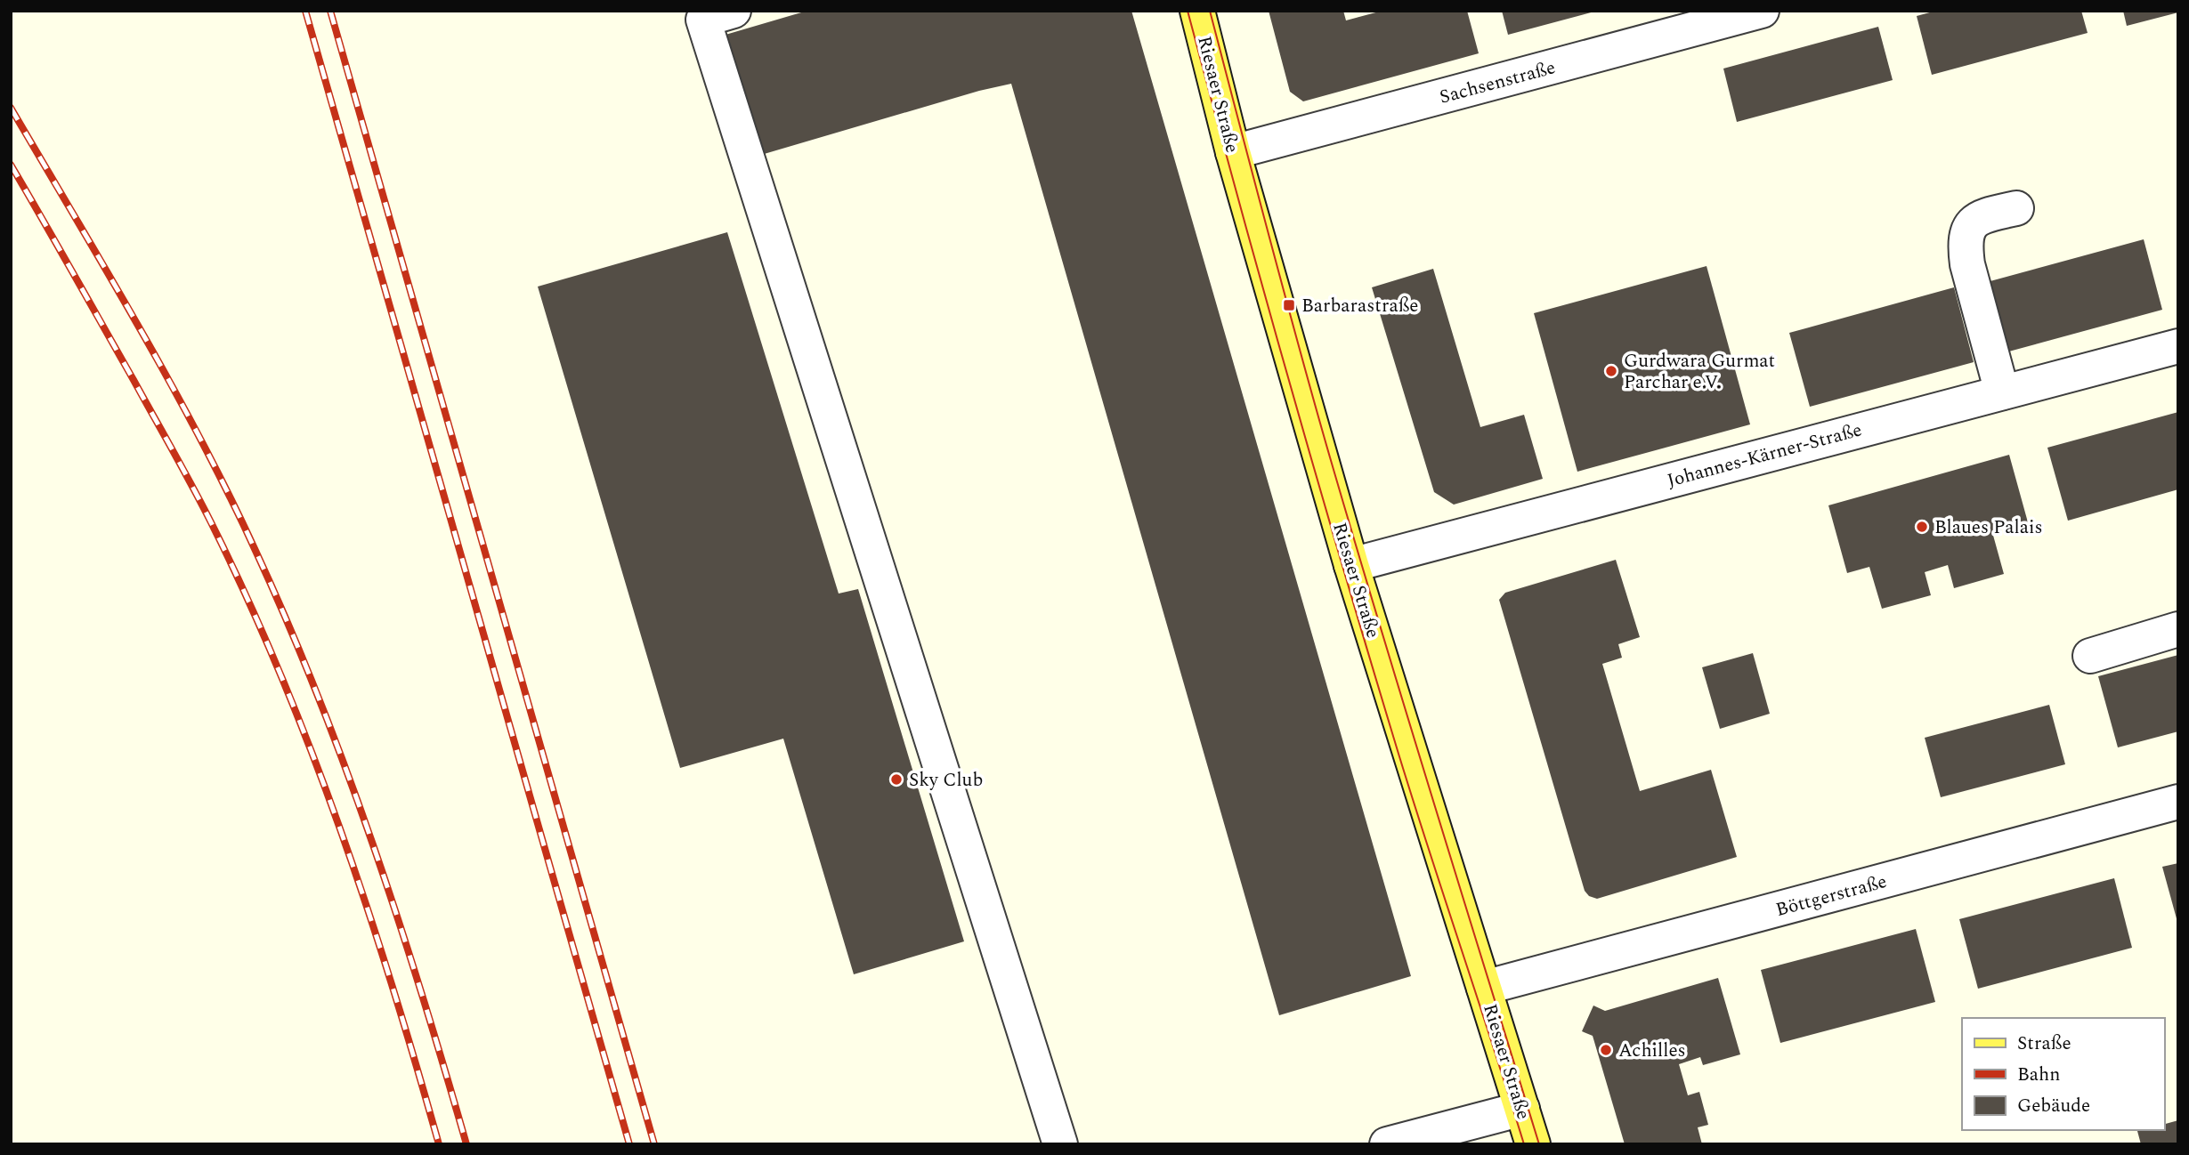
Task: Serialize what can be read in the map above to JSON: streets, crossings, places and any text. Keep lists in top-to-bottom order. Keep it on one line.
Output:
{"streets":{"main road":["Riesaer Straße"],"street":["Sachsenstraße","Johannes-Kärner-Straße","Böttgerstraße"]},"crossings":[["Sachsenstraße","Riesaer Straße"],["Riesaer Straße","Johannes-Kärner-Straße"],["Riesaer Straße","Böttgerstraße"]],"places":{"transit":["Barbarastraße"],"other":["Gurdwara Gurmat Parchar e.V.","Blaues Palais","Sky Club","Achilles"]},"legend":["Straße","Bahn","Gebäude"]}
